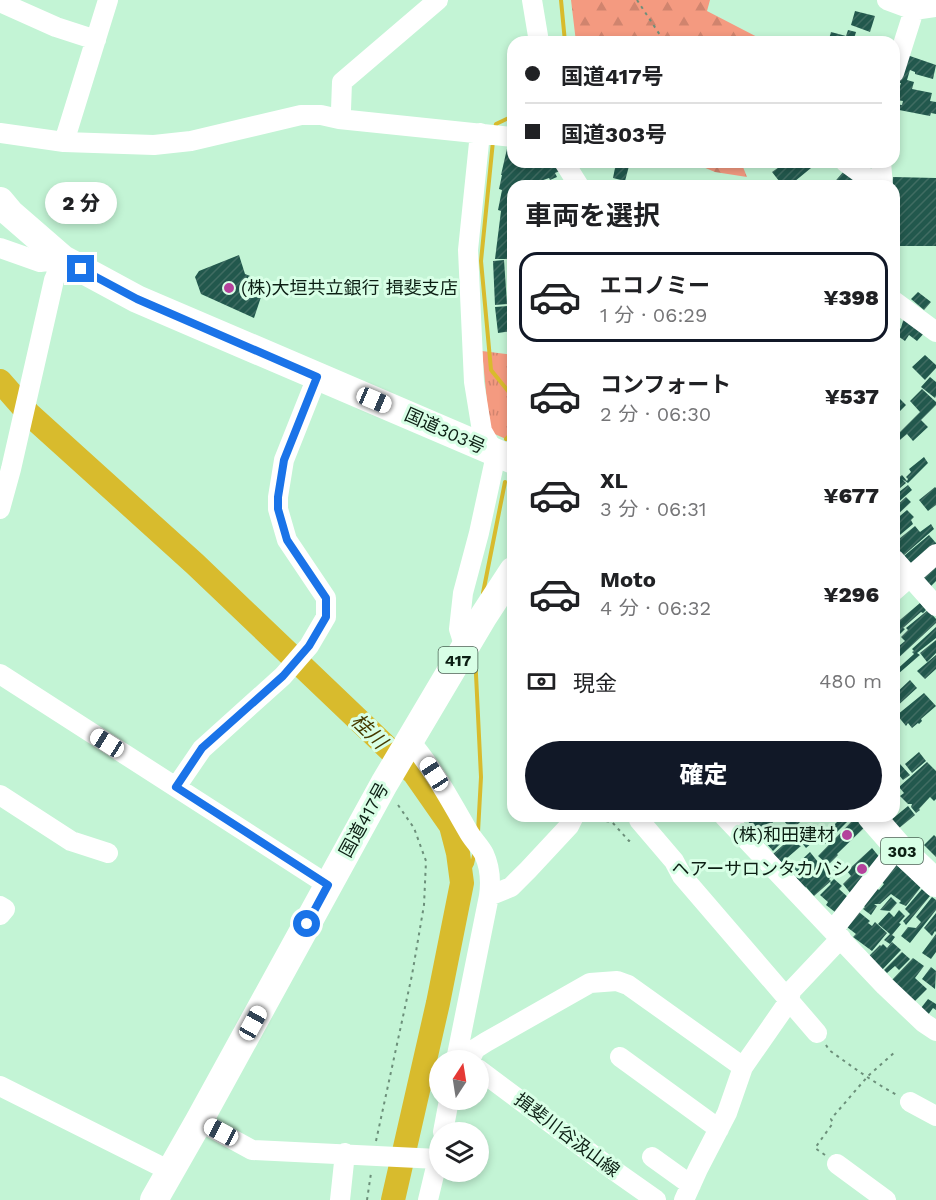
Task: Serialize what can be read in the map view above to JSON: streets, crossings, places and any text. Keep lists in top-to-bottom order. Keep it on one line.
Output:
{"streets":{"highway":["国道303号","417","国道417号","303"],"street":["揖斐川谷汲山線"]},"water":["桂川"],"places":["(株)大垣共立銀行 揖斐支店","(株)和田建材","ヘアーサロンタカハシ"],"north":"top","page":{"banner":["国道417号","国道303号"],"heading":"車両を選択","bubble":"2 分","list":[{"name":"エコノミー","note":"1 分 · 06:29","value":"¥398"},{"name":"コンフォート","note":"2 分 · 06:30","value":"¥537"},{"name":"XL","note":"3 分 · 06:31","value":"¥677"},{"name":"Moto","note":"4 分 · 06:32","value":"¥296"}],"pay":["現金","480 m"],"buttons":"確定"}}
